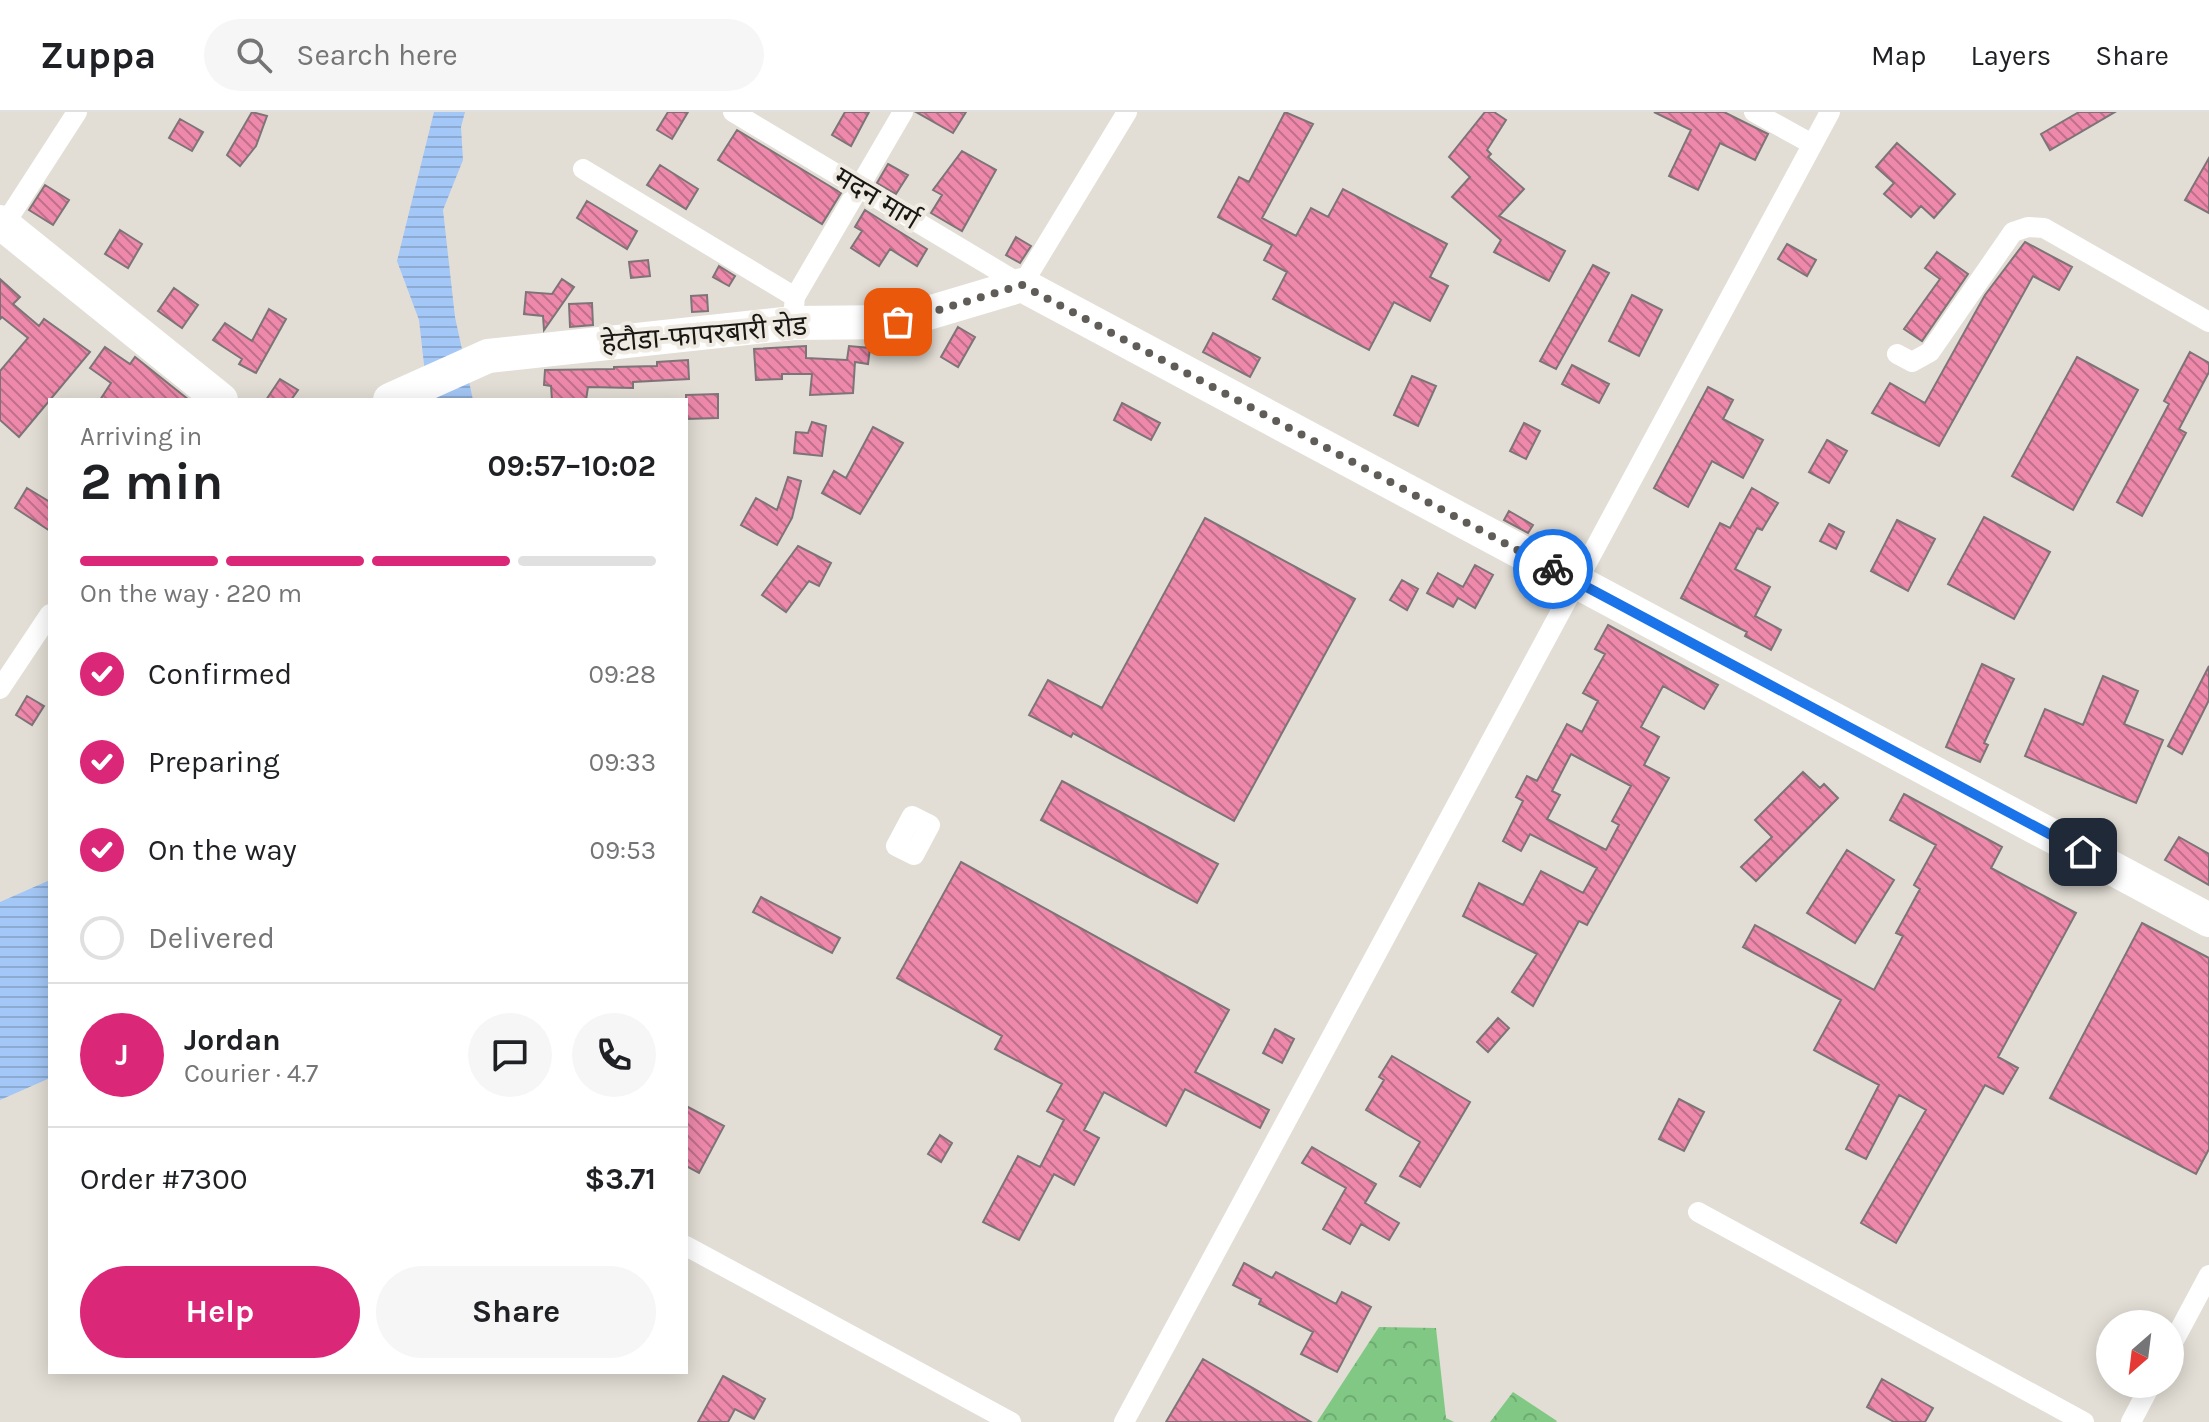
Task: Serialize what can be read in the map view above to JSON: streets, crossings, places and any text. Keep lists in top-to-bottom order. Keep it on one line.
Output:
{"streets":{"highway":["हेटौडा-फापरबारी रोड"],"street":["मदन मार्ग"]},"crossings":[["मदन मार्ग","हेटौडा-फापरबारी रोड"]],"north":"bottom left","page":{"header":"Zuppa","search":"Search here","nav":["Map","Layers","Share"],"heading":["2 min","Arriving in","09:57–10:02"],"panel":["Jordan","Courier · 4.7","Order #7300","$3.71"],"bar":"On the way · 220 m","list":[["Confirmed","09:28"],["Preparing","09:33"],["On the way","09:53"],"Delivered"],"round":"J","buttons":["Help","Share"]}}
